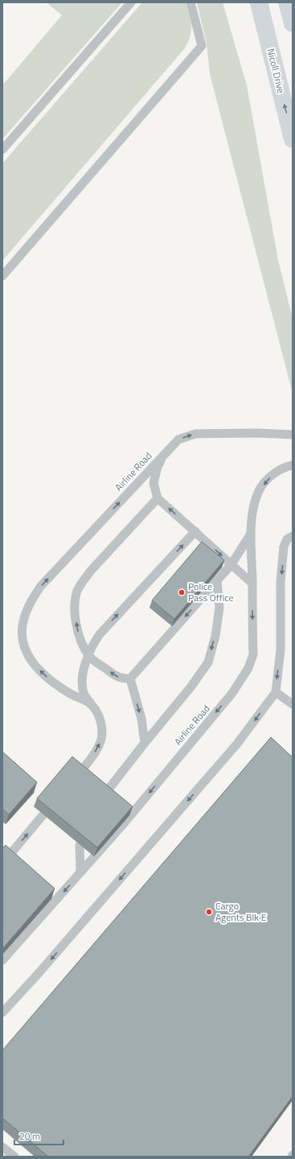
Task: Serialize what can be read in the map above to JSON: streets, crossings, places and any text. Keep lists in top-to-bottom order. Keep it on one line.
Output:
{"streets":{"main road":["Nicoll Drive"],"lane":["Airline Road"]},"one_way":["Nicoll Drive"],"places":["Police Pass Office","Cargo Agents Blk E"],"scale_bar":"20 m"}
